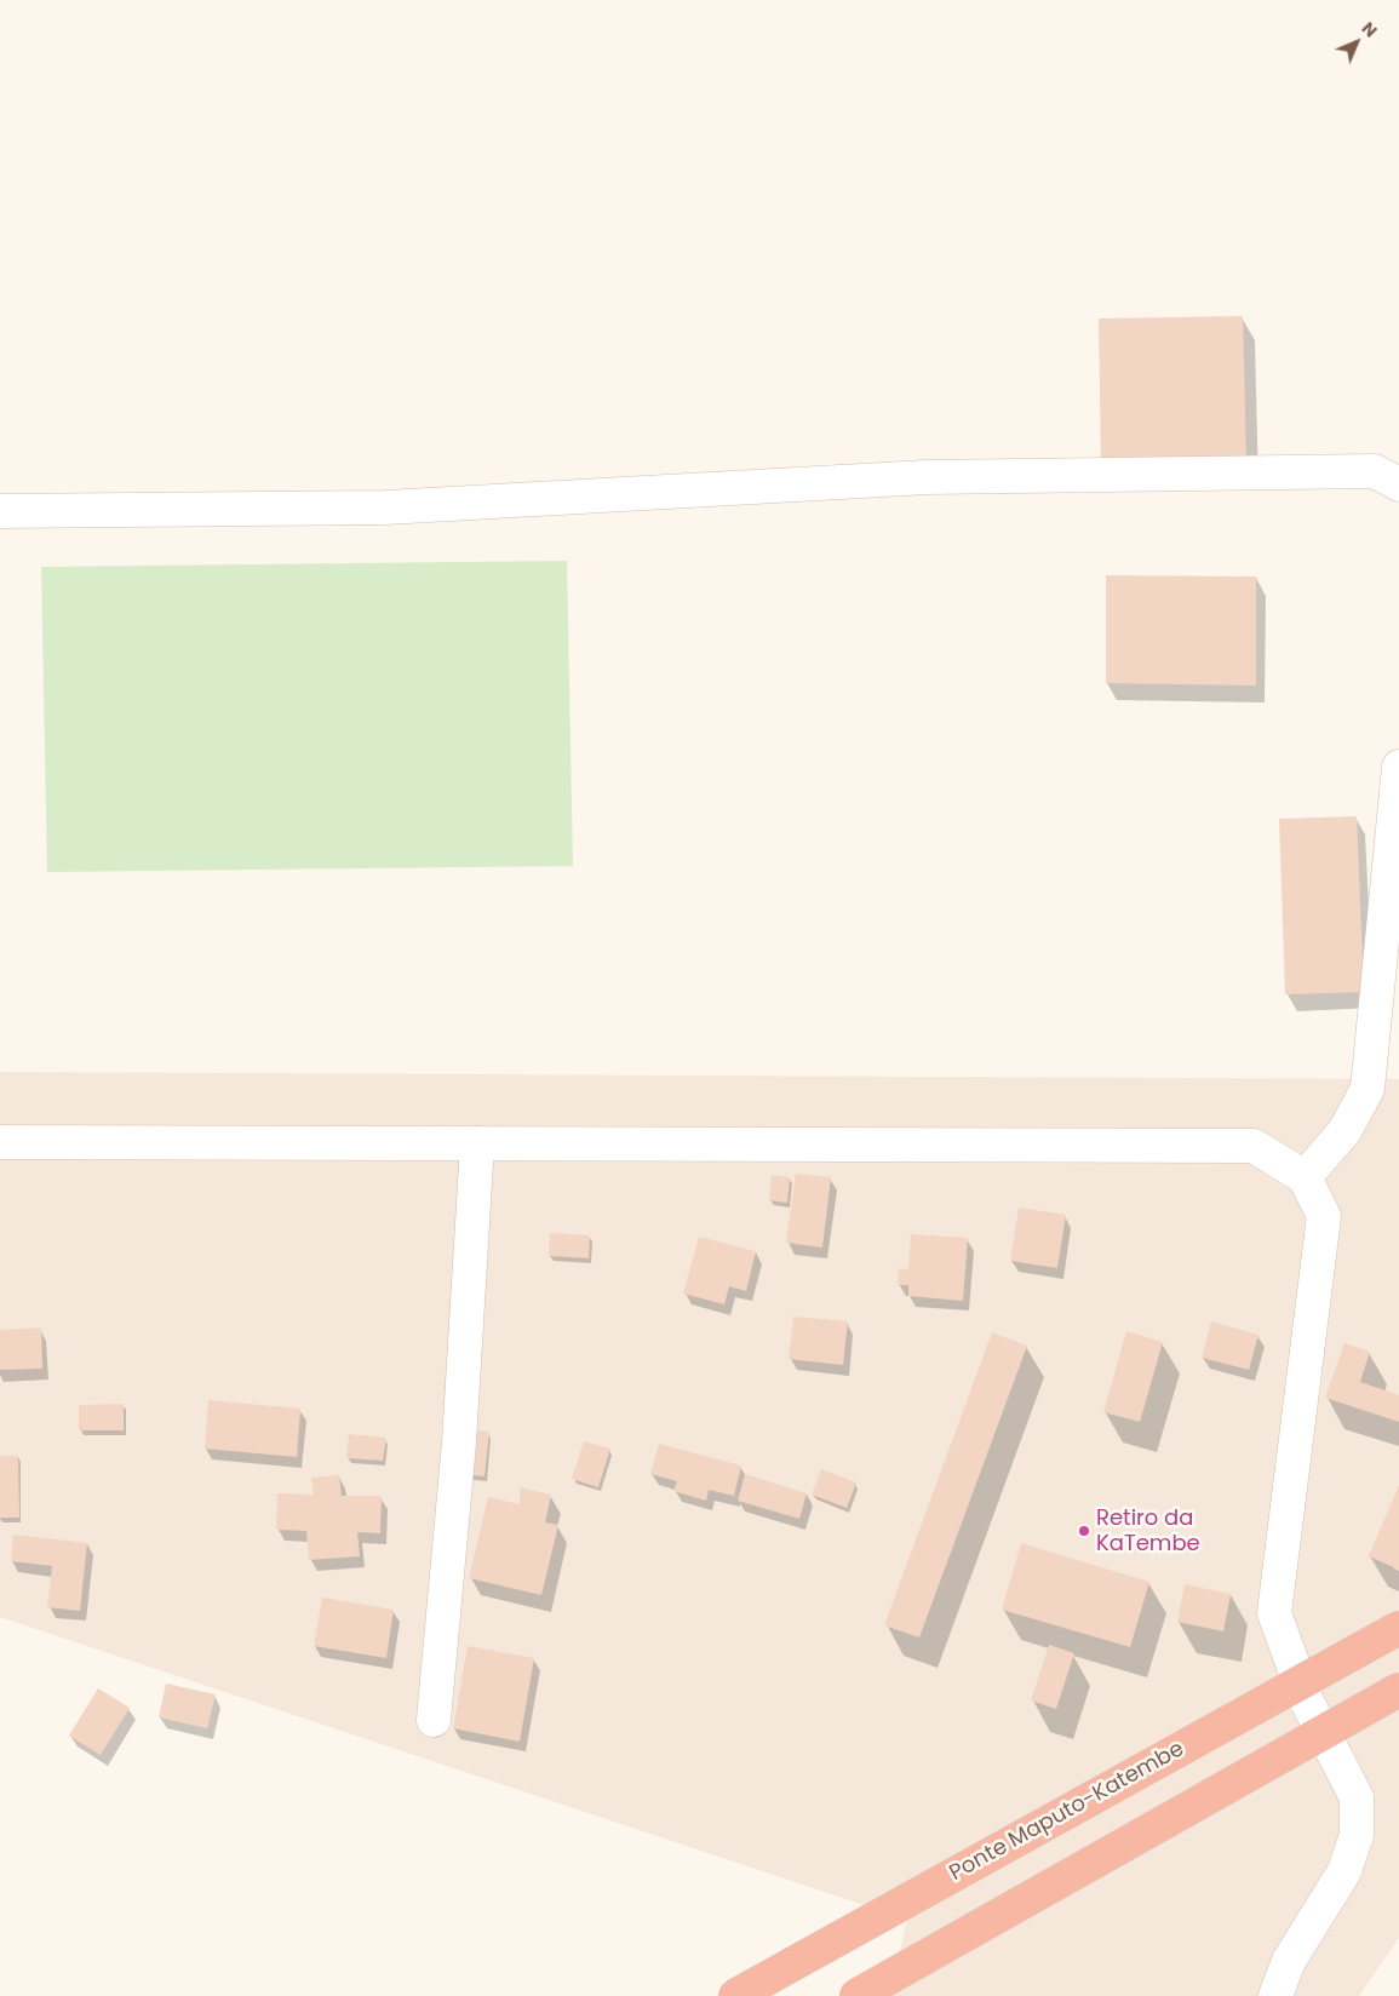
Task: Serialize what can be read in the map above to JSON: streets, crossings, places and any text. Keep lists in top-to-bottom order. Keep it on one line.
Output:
{"streets":{"highway":["Ponte Maputo-Katembe"]},"places":["Retiro da KaTembe"],"north":"top right"}
